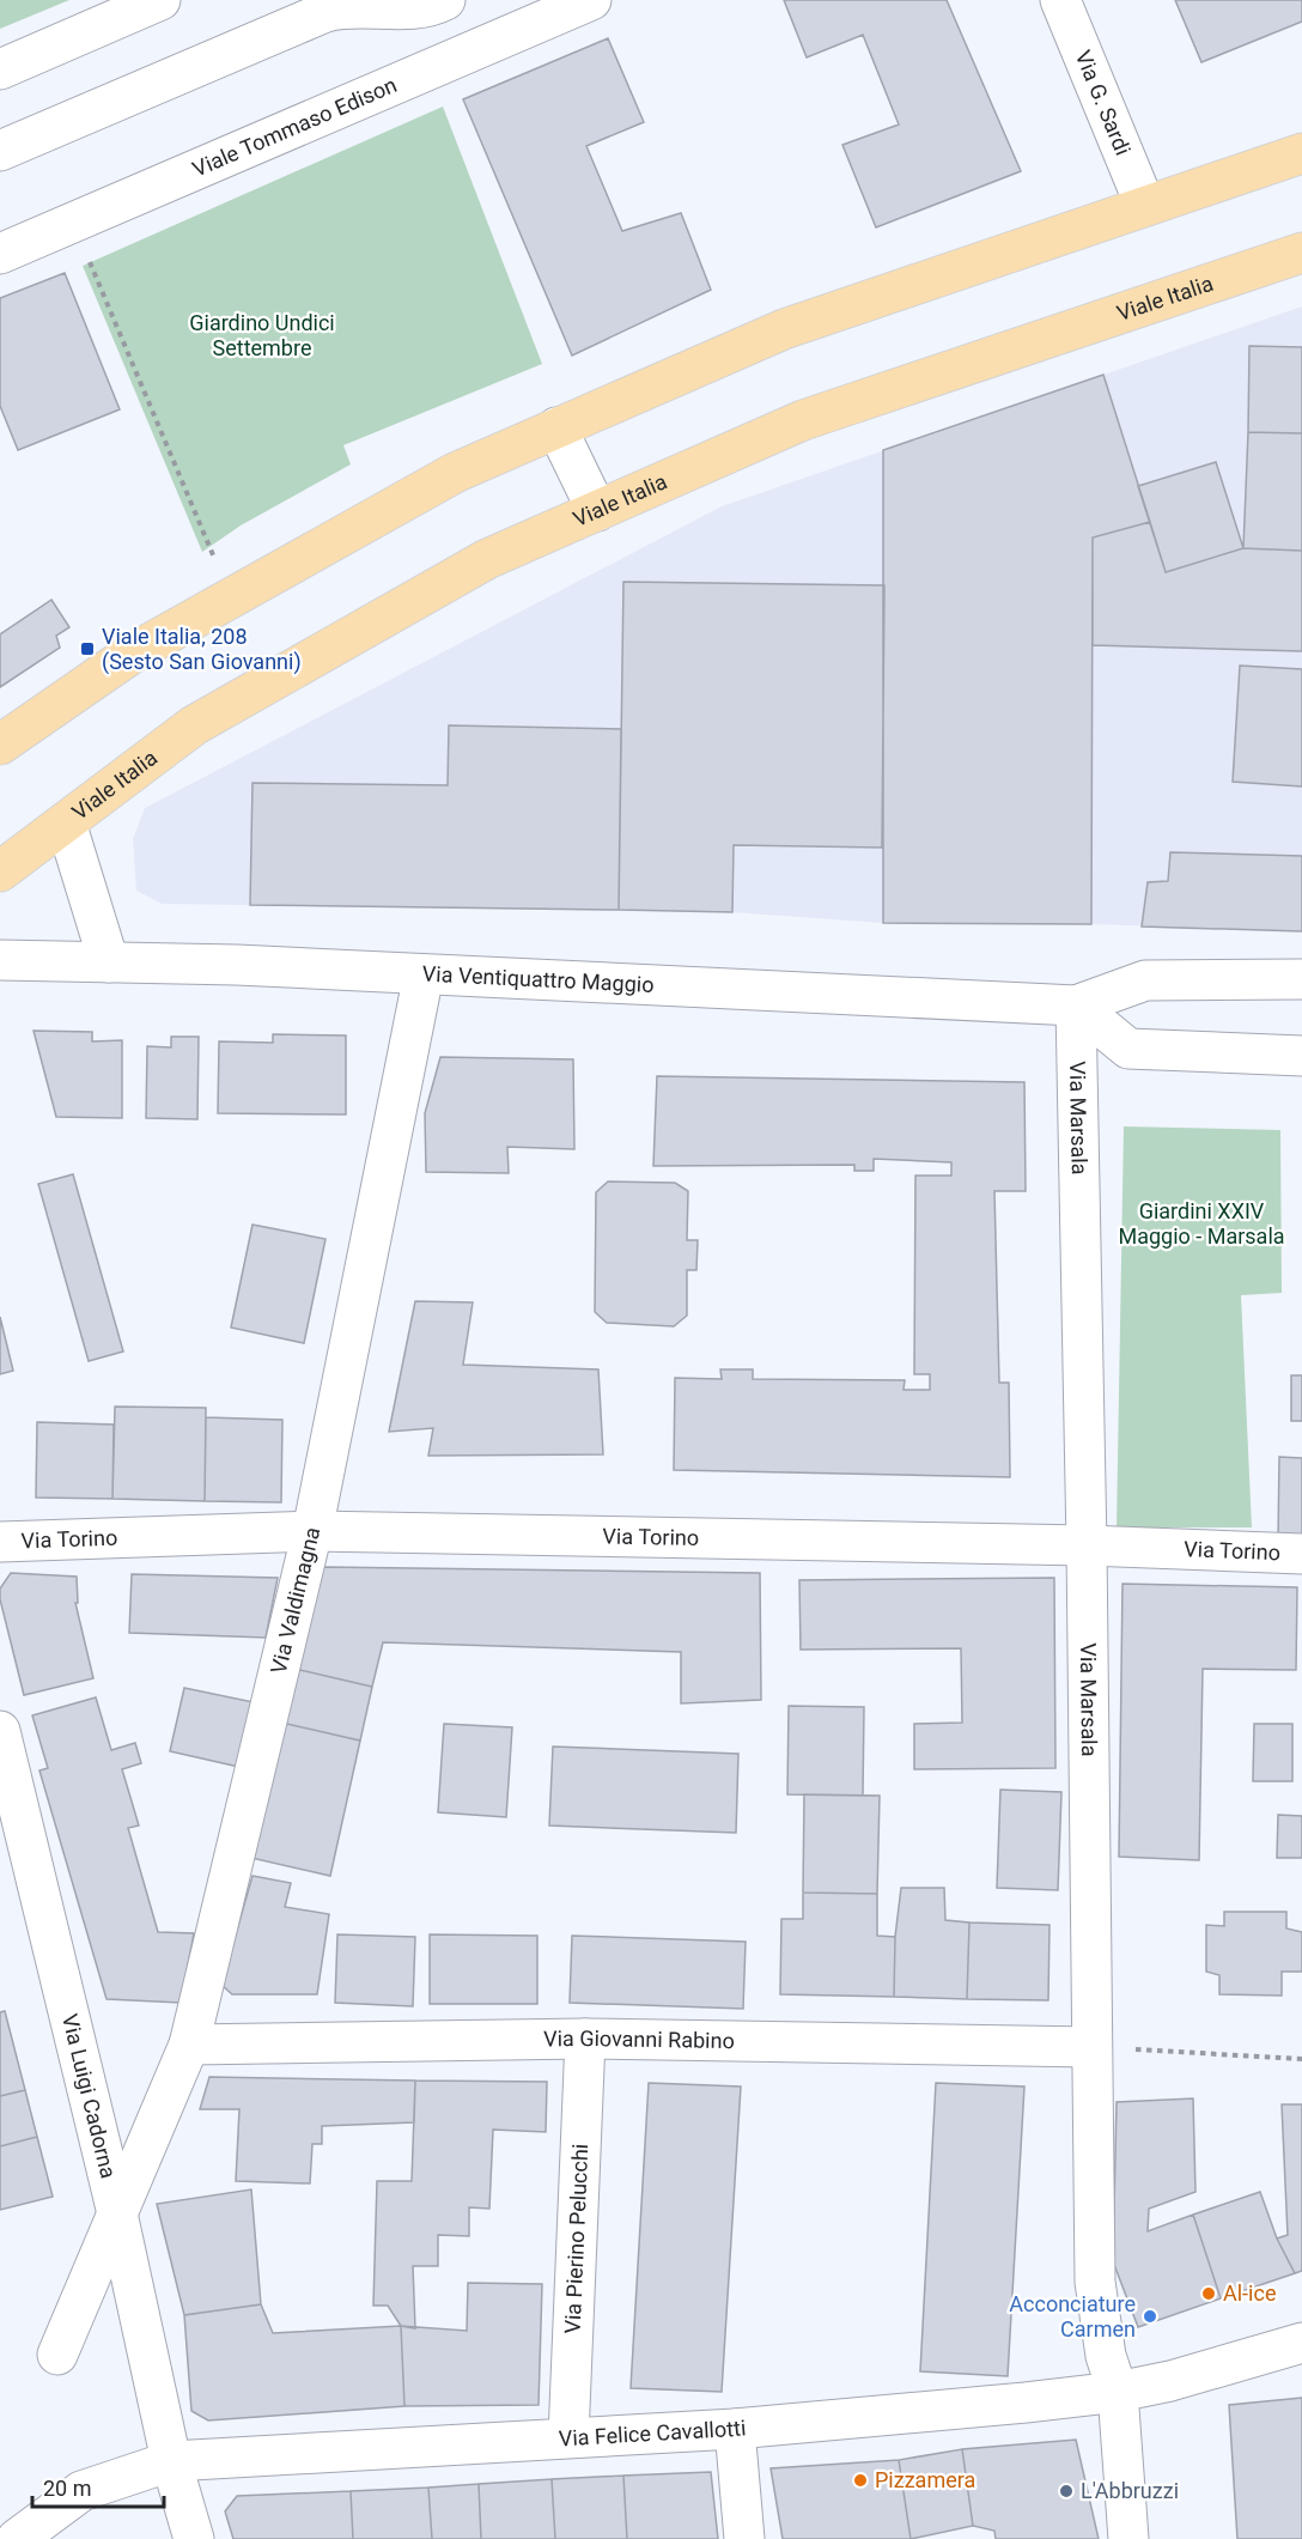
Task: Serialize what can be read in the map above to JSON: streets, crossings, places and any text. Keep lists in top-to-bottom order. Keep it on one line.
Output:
{"streets":{"main road":["Viale Italia"],"street":["Via G. Sardi","Viale Tommaso Edison","Via Ventiquattro Maggio","Via Marsala","Via Torino","Via Valdimagna","Via Giovanni Rabino","Via Luigi Cadorna","Via Pierino Pelucchi","Via Felice Cavallotti"]},"crossings":[["Via Ventiquattro Maggio","Via Marsala"],["Via Ventiquattro Maggio","Via Valdimagna"],["Via Marsala","Via Torino"],["Via Marsala","Via Giovanni Rabino"],["Via Marsala","Via Felice Cavallotti"],["Via Torino","Via Valdimagna"],["Via Valdimagna","Via Giovanni Rabino"],["Via Valdimagna","Via Luigi Cadorna"],["Via Giovanni Rabino","Via Pierino Pelucchi"],["Via Luigi Cadorna","Via Felice Cavallotti"],["Via Pierino Pelucchi","Via Felice Cavallotti"]],"parks":["Giardino Undici Settembre","Giardini XXIV Maggio - Marsala"],"places":{"transit":["Viale Italia, 208 (Sesto San Giovanni)"],"other":["Al-ice","Acconciature Carmen","Pizzamera","L'Abbruzzi"]},"scale_bar":"20 m"}
